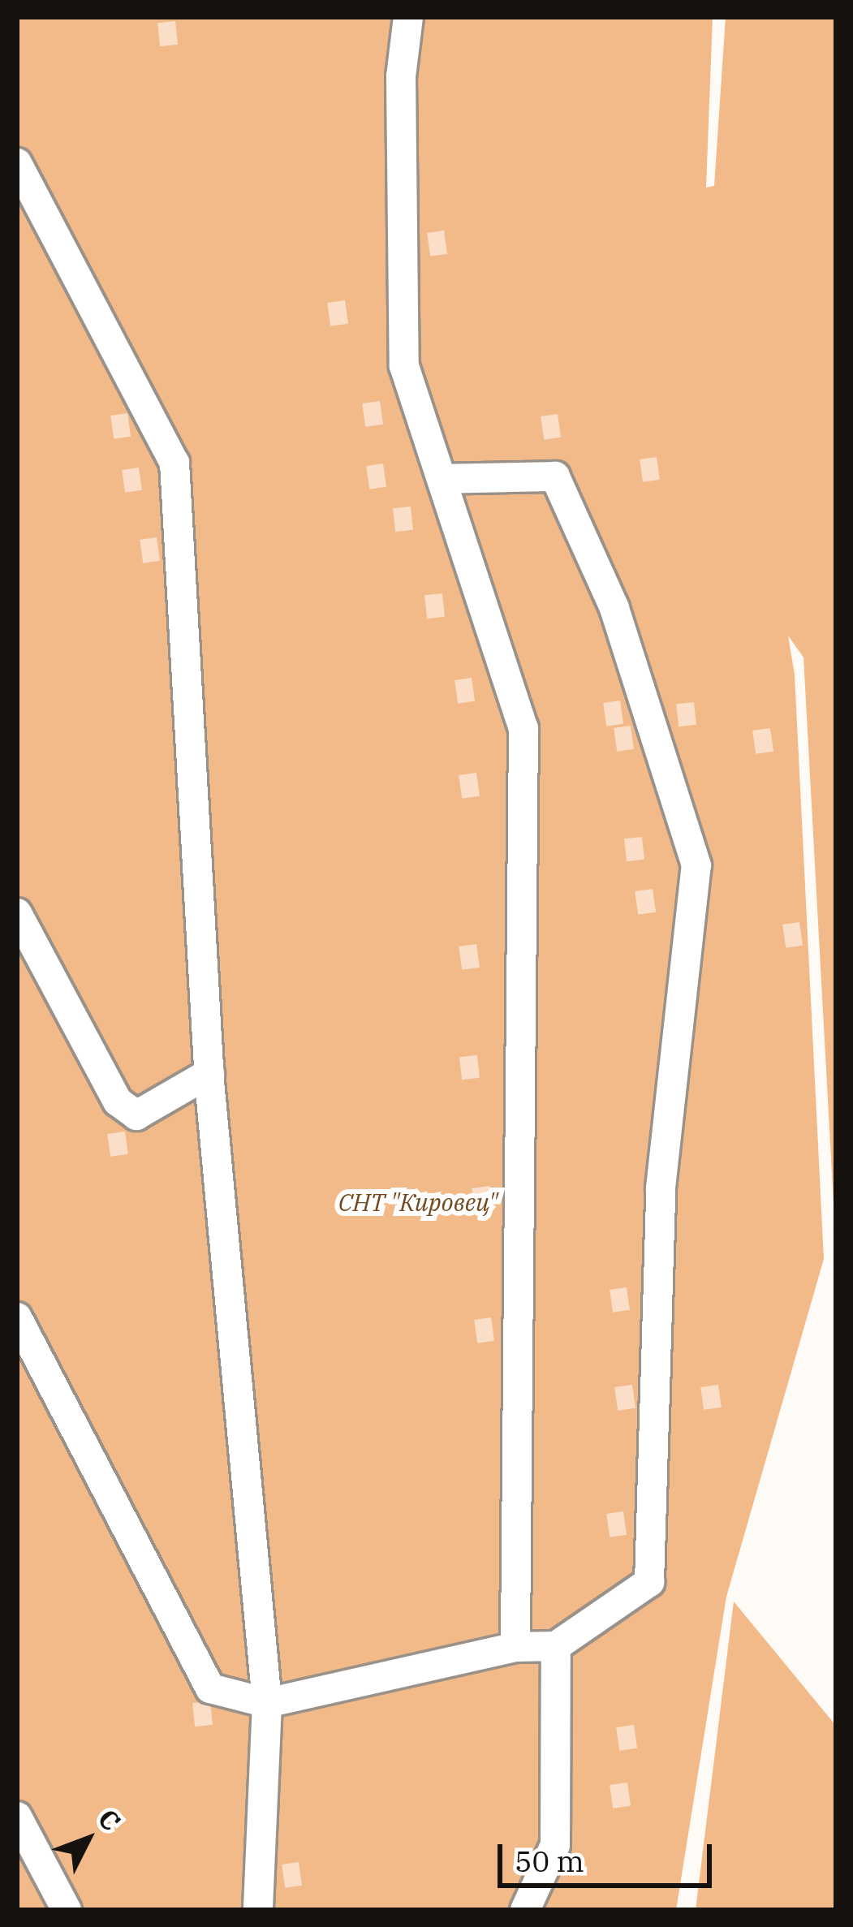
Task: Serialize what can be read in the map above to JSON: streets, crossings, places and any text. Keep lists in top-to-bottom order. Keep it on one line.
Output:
{"parks":["СНТ \"Кировец\""],"scale_bar":"50 m","north":"top right"}
